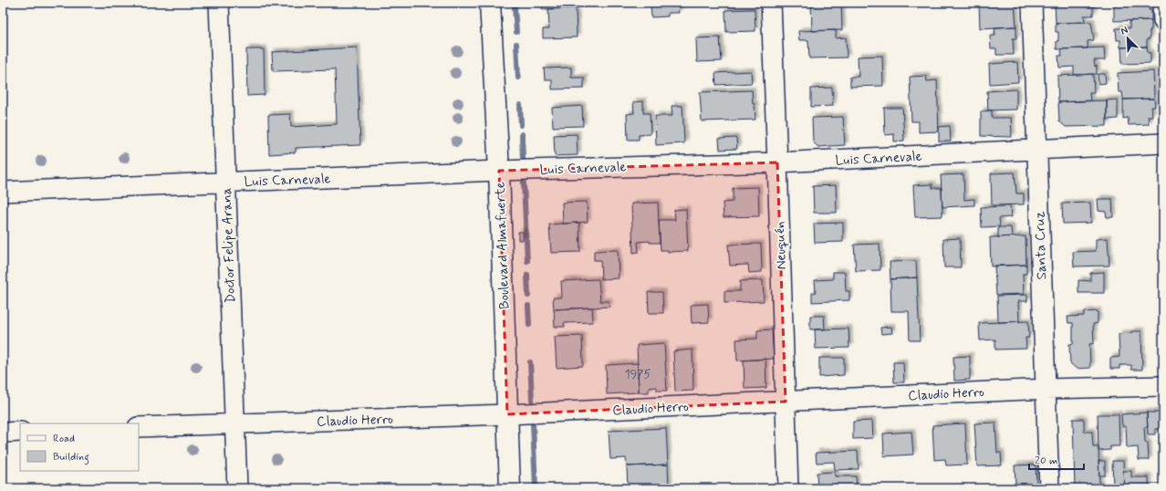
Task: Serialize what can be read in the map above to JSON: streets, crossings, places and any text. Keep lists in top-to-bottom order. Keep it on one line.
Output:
{"streets":{"main road":["Boulevard Almafuerte"],"street":["Luis Carnevale","Doctor Felipe Arana","Neuquén","Santa Cruz","Claudio Herro"]},"crossings":[["Luis Carnevale","Doctor Felipe Arana"],["Luis Carnevale","Boulevard Almafuerte"],["Luis Carnevale","Neuquén"],["Luis Carnevale","Santa Cruz"],["Doctor Felipe Arana","Claudio Herro"],["Boulevard Almafuerte","Claudio Herro"],["Neuquén","Claudio Herro"],["Santa Cruz","Claudio Herro"]],"house_numbers":["1975"],"legend":["Road","Building"],"scale_bar":"20 m","north":"top left"}
